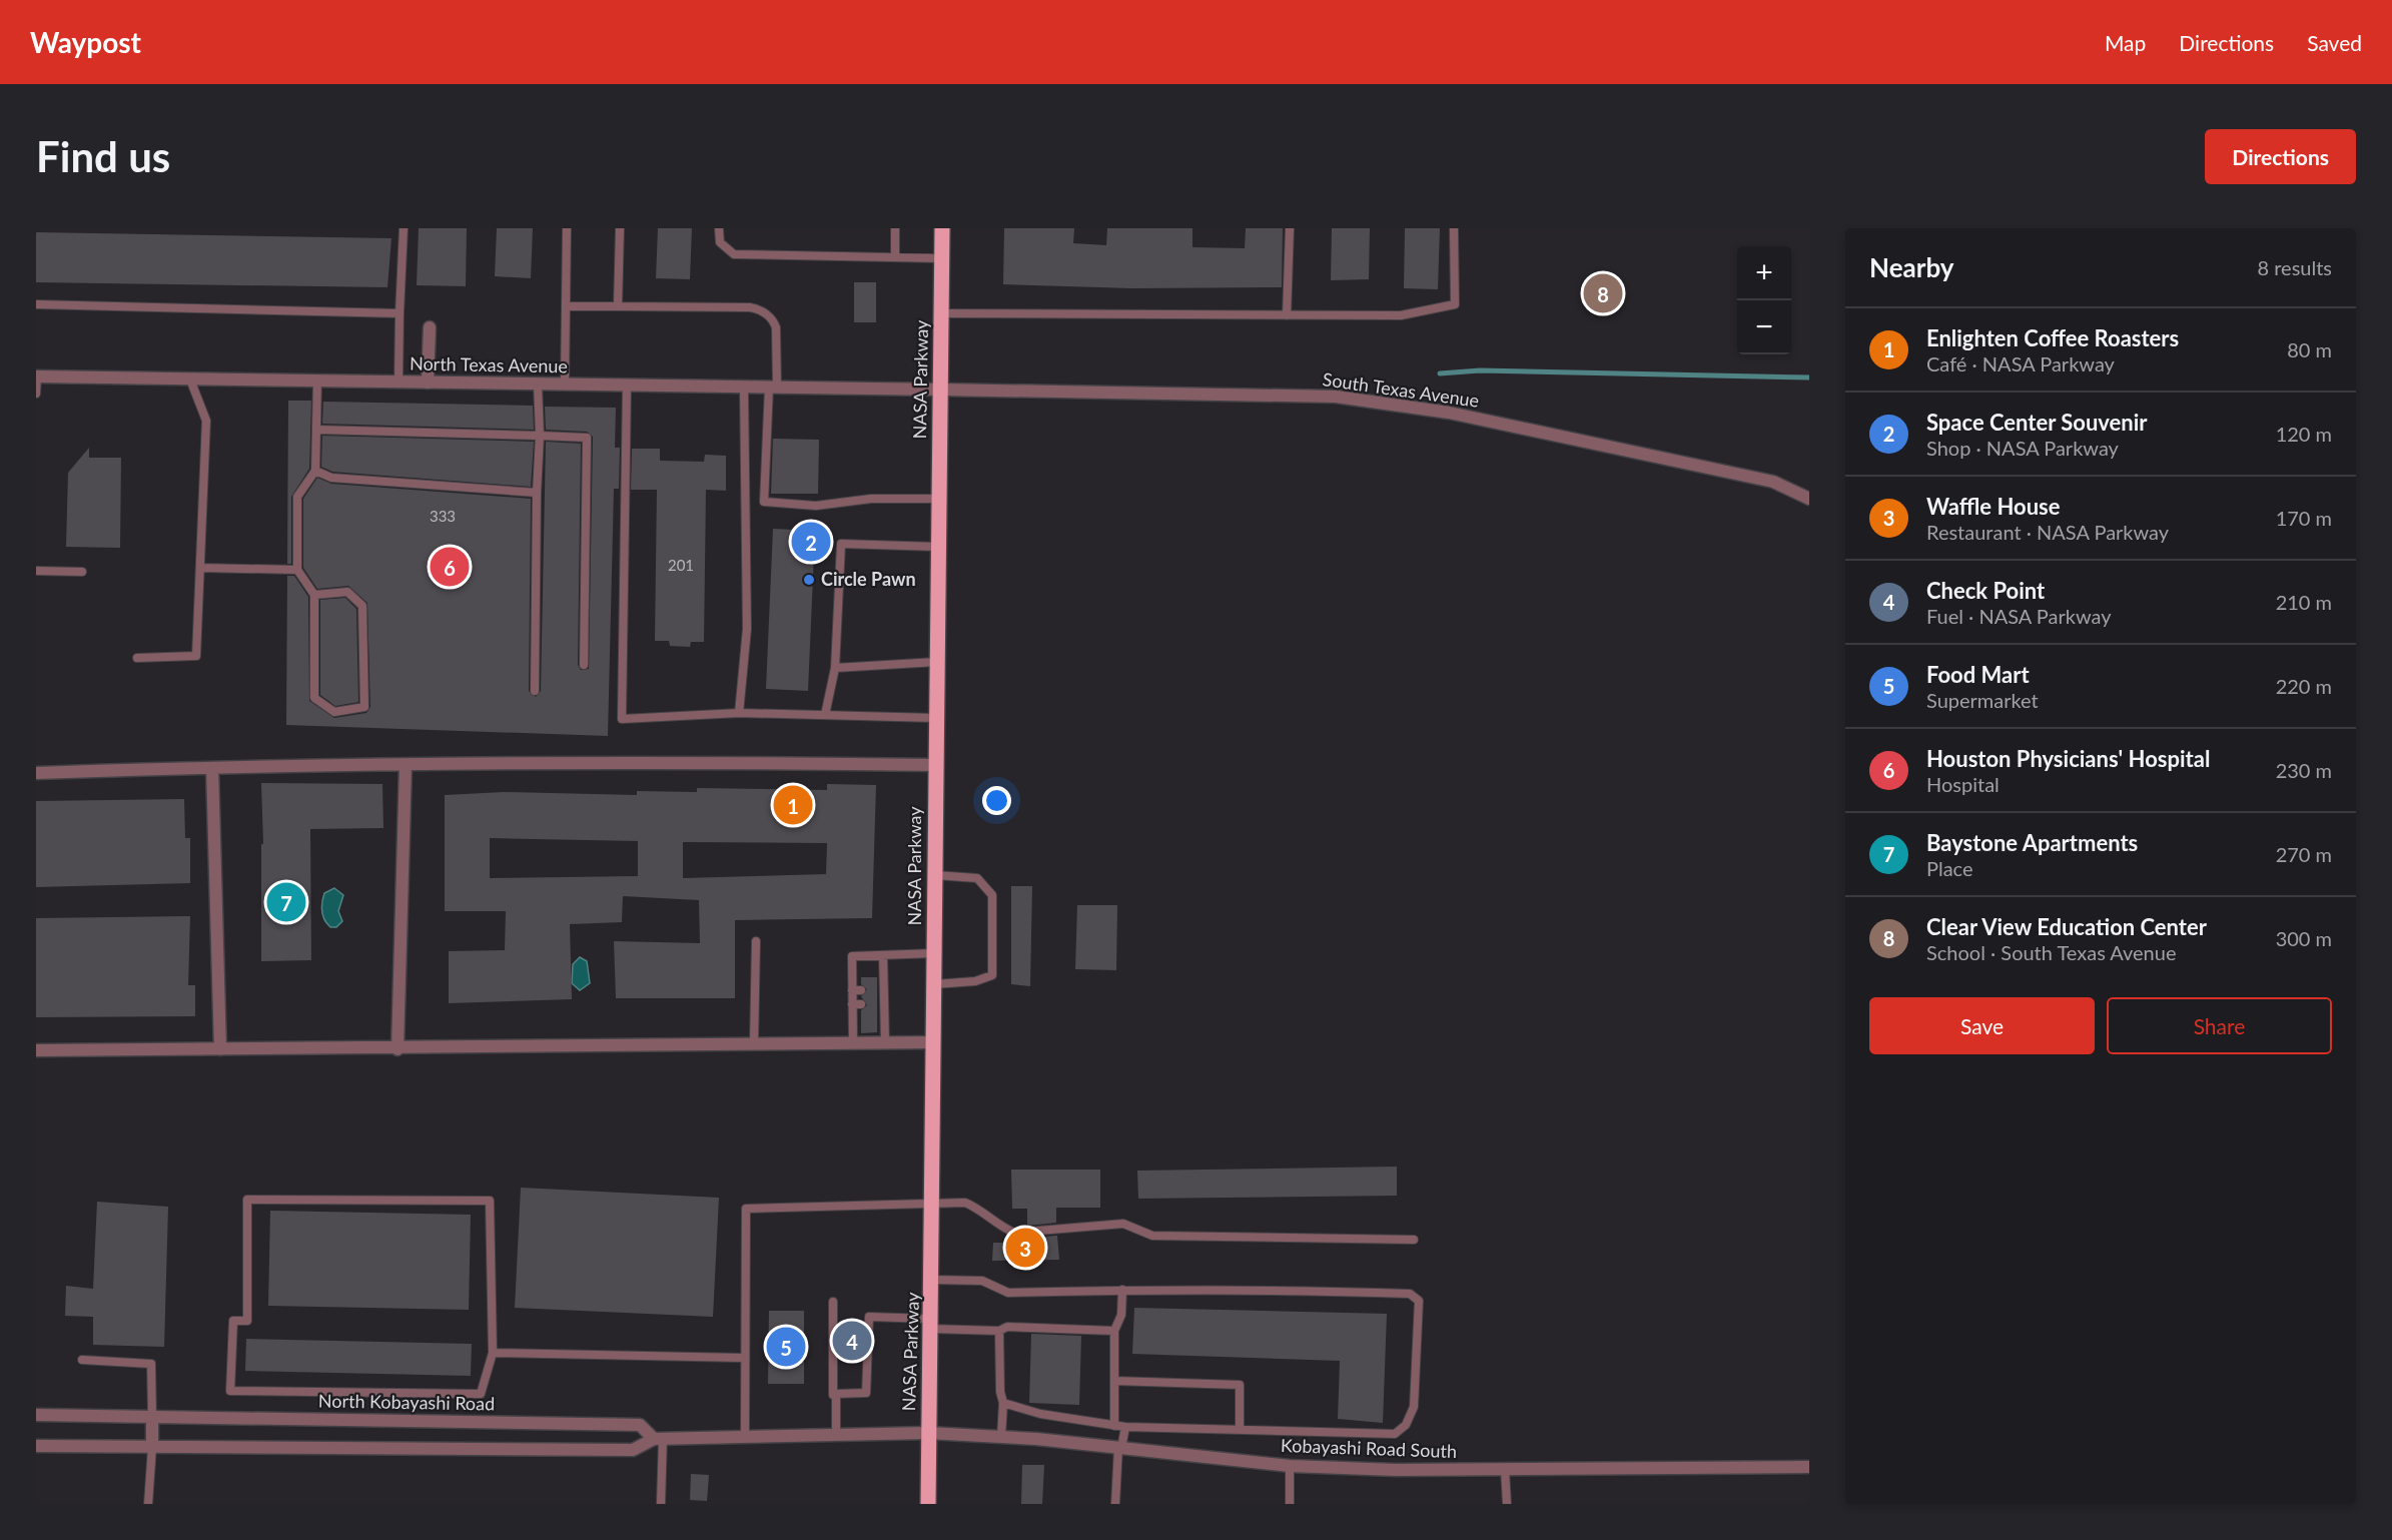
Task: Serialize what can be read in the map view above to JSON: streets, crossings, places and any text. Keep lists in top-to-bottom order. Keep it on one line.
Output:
{"streets":{"main road":["NASA Parkway"],"street":["North Texas Avenue","South Texas Avenue","North Kobayashi Road","Kobayashi Road South"]},"crossings":[["North Texas Avenue","NASA Parkway"],["North Texas Avenue","South Texas Avenue"],["NASA Parkway","South Texas Avenue"],["NASA Parkway","Kobayashi Road South"]],"places":["Circle Pawn"],"house_numbers":["333","201"],"page":{"header":"Waypost","nav":["Map","Directions","Saved"],"buttons":["Directions",["Save","Share"]],"title":"Find us","heading":["Nearby","8 results"],"map_buttons":["+","−"],"pins":["8","2","6","1","7","3","4","5"],"list":[{"mark":"1","name":"Enlighten Coffee Roasters","note":"Café · NASA Parkway","value":"80 m"},{"mark":"2","name":"Space Center Souvenir","note":"Shop · NASA Parkway","value":"120 m"},{"mark":"3","name":"Waffle House","note":"Restaurant · NASA Parkway","value":"170 m"},{"mark":"4","name":"Check Point","note":"Fuel · NASA Parkway","value":"210 m"},{"mark":"5","name":"Food Mart","note":"Supermarket","value":"220 m"},{"mark":"6","name":"Houston Physicians' Hospital","note":"Hospital","value":"230 m"},{"mark":"7","name":"Baystone Apartments","note":"Place","value":"270 m"},{"mark":"8","name":"Clear View Education Center","note":"School · South Texas Avenue","value":"300 m"}]}}
